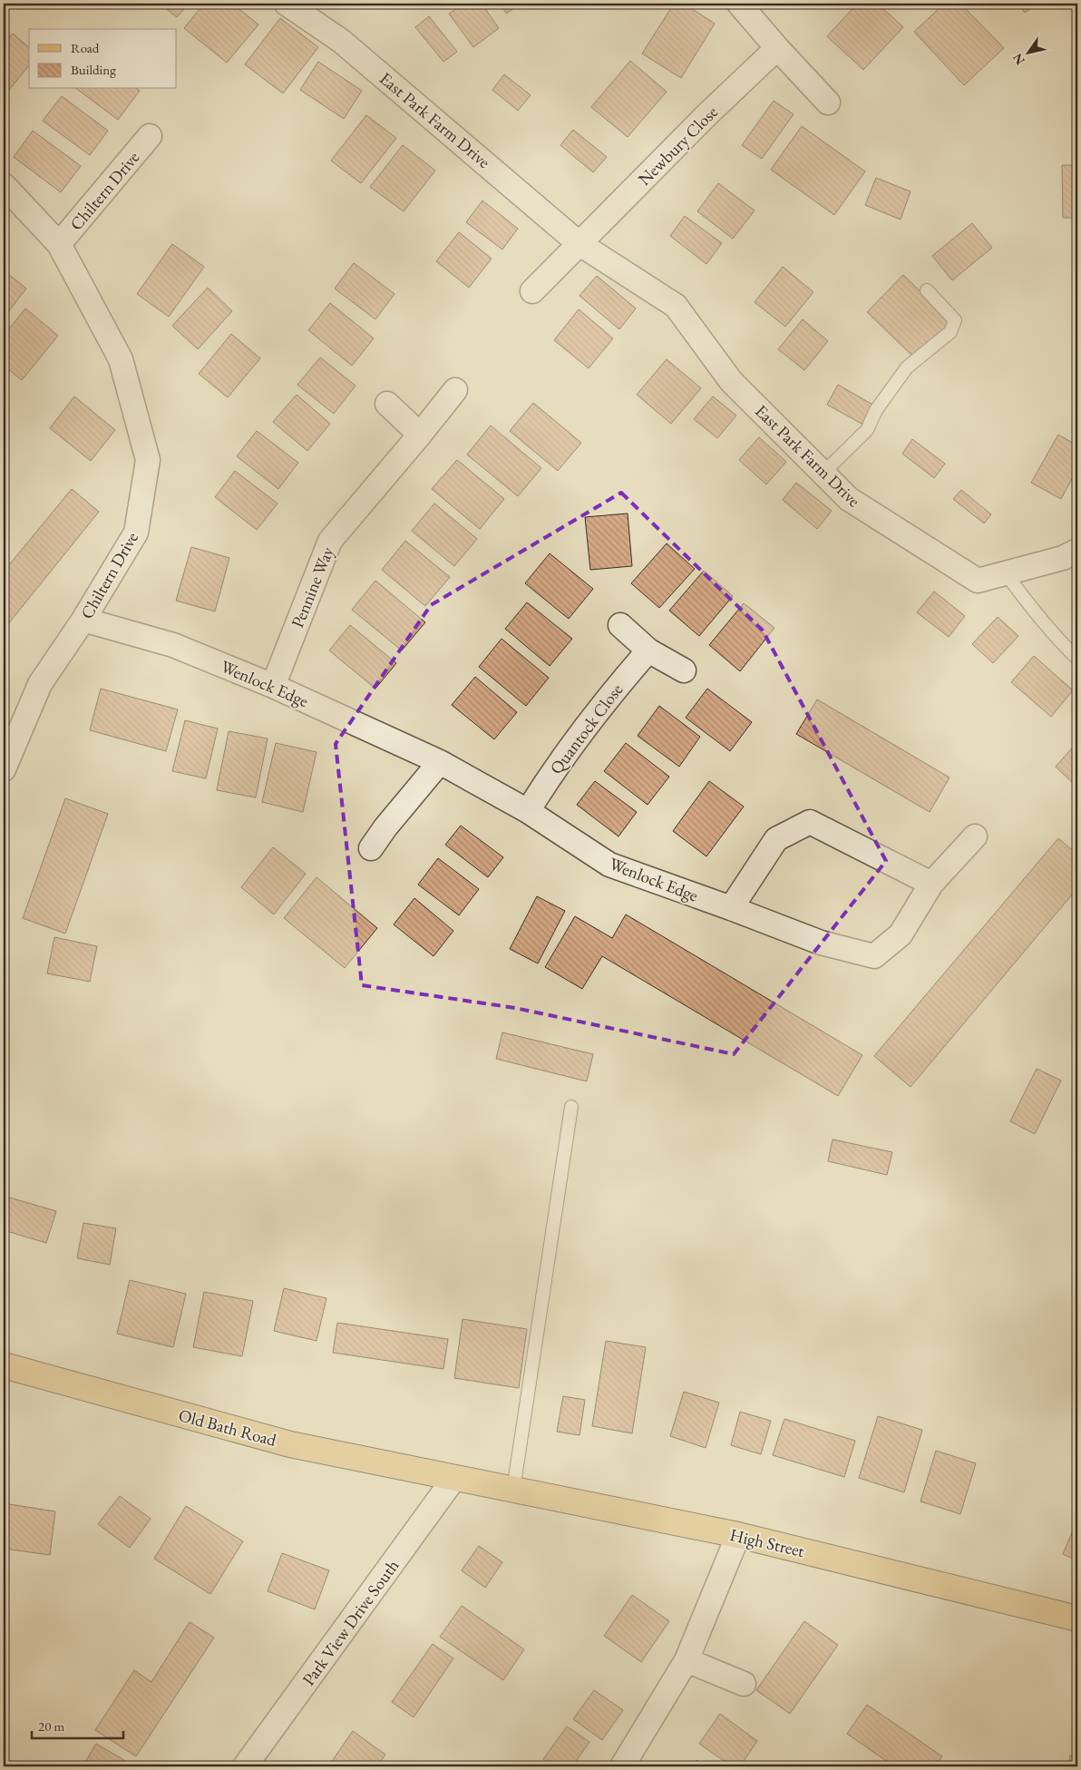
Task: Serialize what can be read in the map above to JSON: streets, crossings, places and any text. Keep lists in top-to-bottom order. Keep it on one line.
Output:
{"streets":{"main road":["Old Bath Road","High Street"],"street":["East Park Farm Drive","Newbury Close","Chiltern Drive","Pennine Way","Wenlock Edge","Quantock Close","Park View Drive South"]},"crossings":[["East Park Farm Drive","Newbury Close"],["Chiltern Drive","Wenlock Edge"],["Pennine Way","Wenlock Edge"],["Wenlock Edge","Quantock Close"],["Old Bath Road","High Street"],["Old Bath Road","Park View Drive South"],["High Street","Park View Drive South"]],"legend":["Road","Building"],"scale_bar":"20 m","north":"bottom left"}
